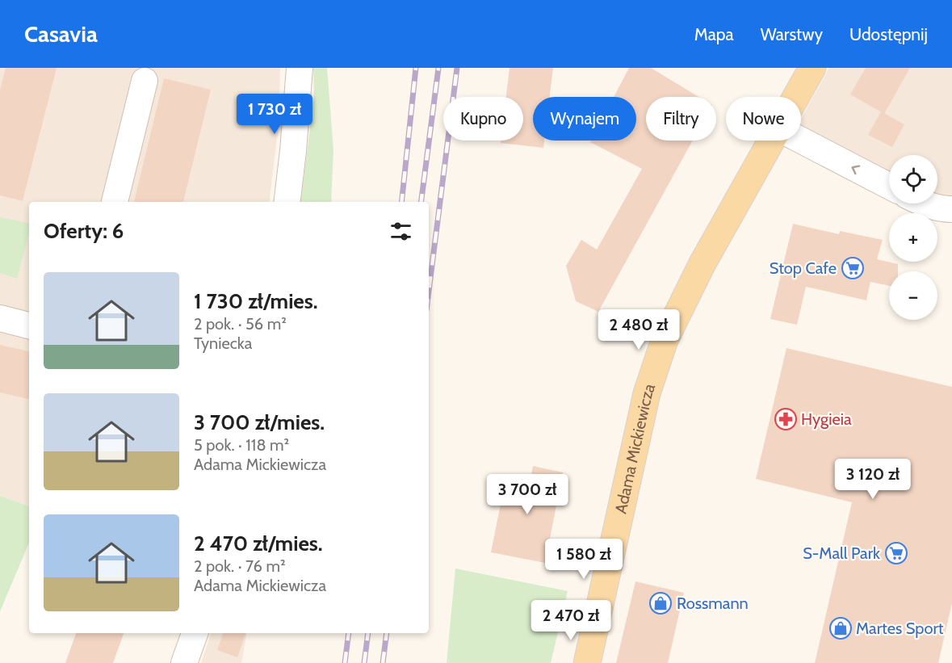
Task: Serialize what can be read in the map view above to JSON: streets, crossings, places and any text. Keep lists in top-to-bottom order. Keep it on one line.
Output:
{"streets":{"main road":["Adama Mickiewicza"]},"places":{"supermarket":["Stop Cafe","S-Mall Park"],"pharmacy":["Hygieia"],"shop":["Rossmann","Martes Sport"]},"page":{"header":"Casavia","nav":["Mapa","Warstwy","Udostępnij"],"price":["1 730 zł","2 480 zł","3 120 zł","3 700 zł","1 580 zł","2 470 zł"],"chip":["Kupno","Wynajem","Filtry","Nowe"],"map_buttons":["+","−"],"heading":"Oferty: 6","list":[{"name":"1 730 zł/mies.","note":"2 pok. · 56 m² · Tyniecka"},{"name":"3 700 zł/mies.","note":"5 pok. · 118 m² · Adama Mickiewicza"},{"name":"2 470 zł/mies.","note":"2 pok. · 76 m² · Adama Mickiewicza"}]}}
